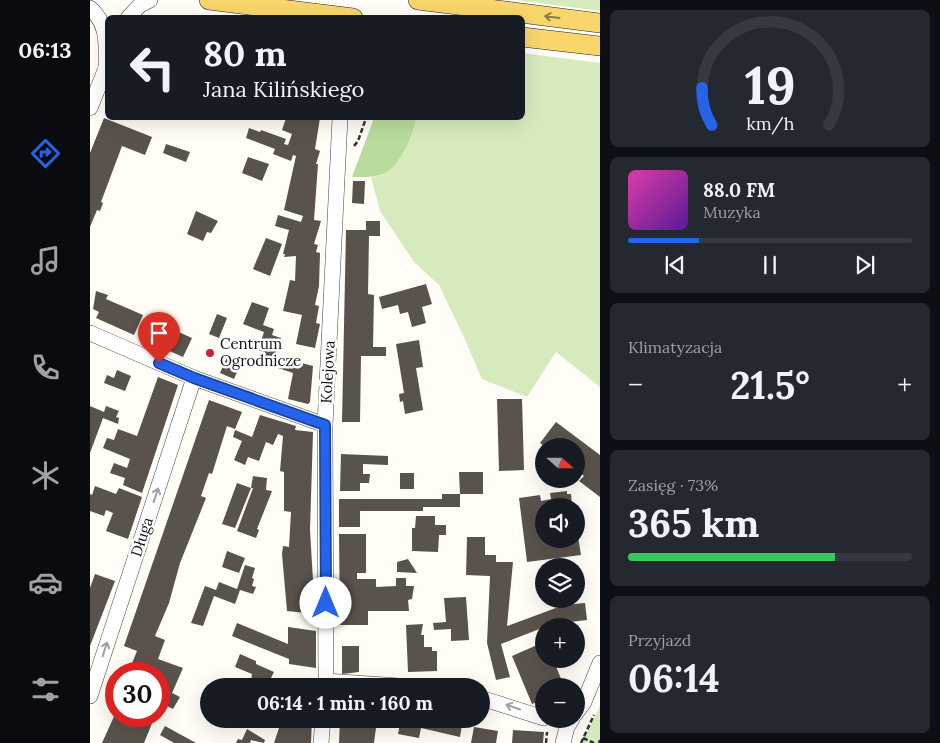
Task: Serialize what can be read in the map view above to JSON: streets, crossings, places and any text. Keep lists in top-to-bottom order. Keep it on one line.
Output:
{"streets":{"street":["Kolejowa","Długa"]},"one_way":["Długa"],"places":["Centrum Ogrodnicze"],"north":"right","page":{"tabs":"06:13","turn":["80 m","Jana Kilińskiego"],"song":["88.0 FM","Muzyka"],"tile":["Klimatyzacja",["Zasięg · 73%","365 km"],["Przyjazd","06:14"]],"heat":["−","21.5°","+"],"map_buttons":["+","−"],"limit":"30","trip":"06:14 · 1 min · 160 m","gauge":["19","km/h"]}}
